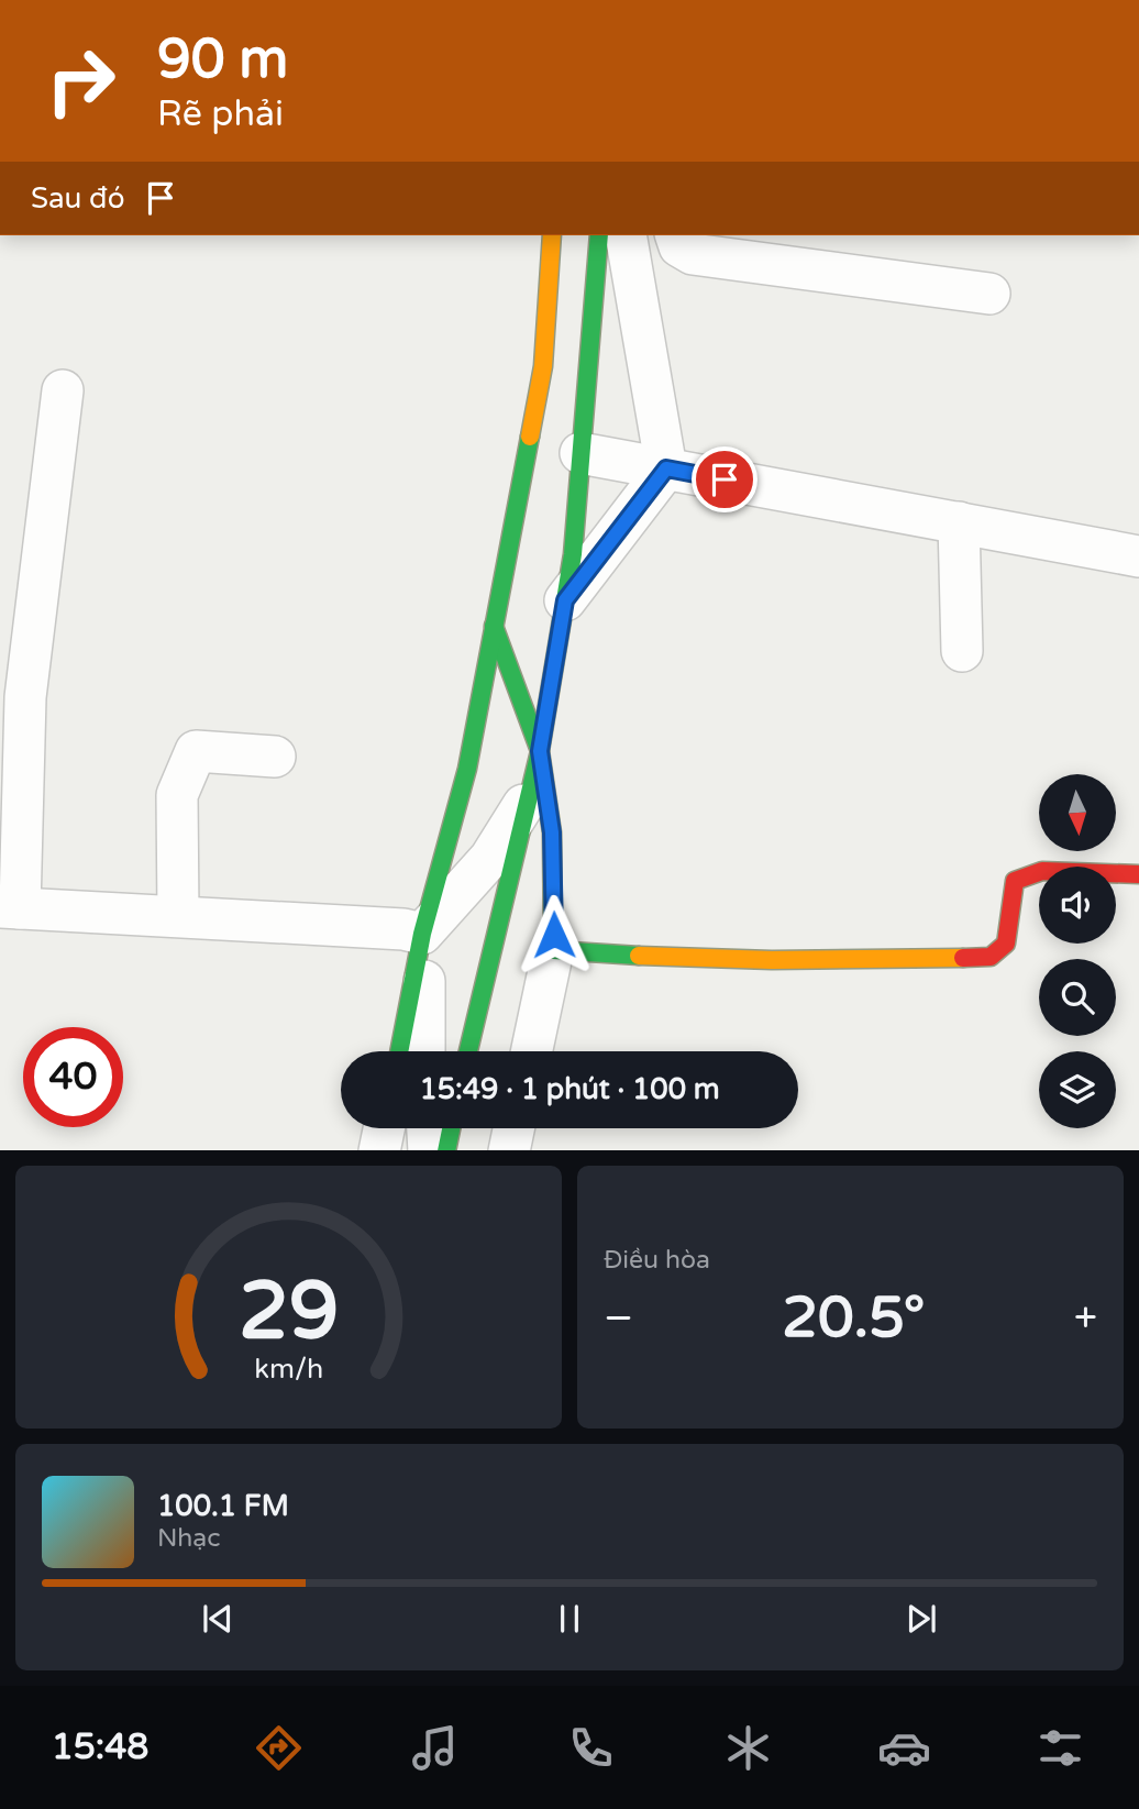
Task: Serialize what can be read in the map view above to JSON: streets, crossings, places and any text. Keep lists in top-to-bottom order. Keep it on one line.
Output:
{"north":"bottom","page":{"turn":["90 m","Rẽ phải"],"then":"Sau đó","limit":"40","trip":"15:49 · 1 phút · 100 m","tile":"Điều hòa","heat":["−","20.5°","+"],"song":["100.1 FM","Nhạc"],"tabs":"15:48","gauge":["29","km/h"]}}
